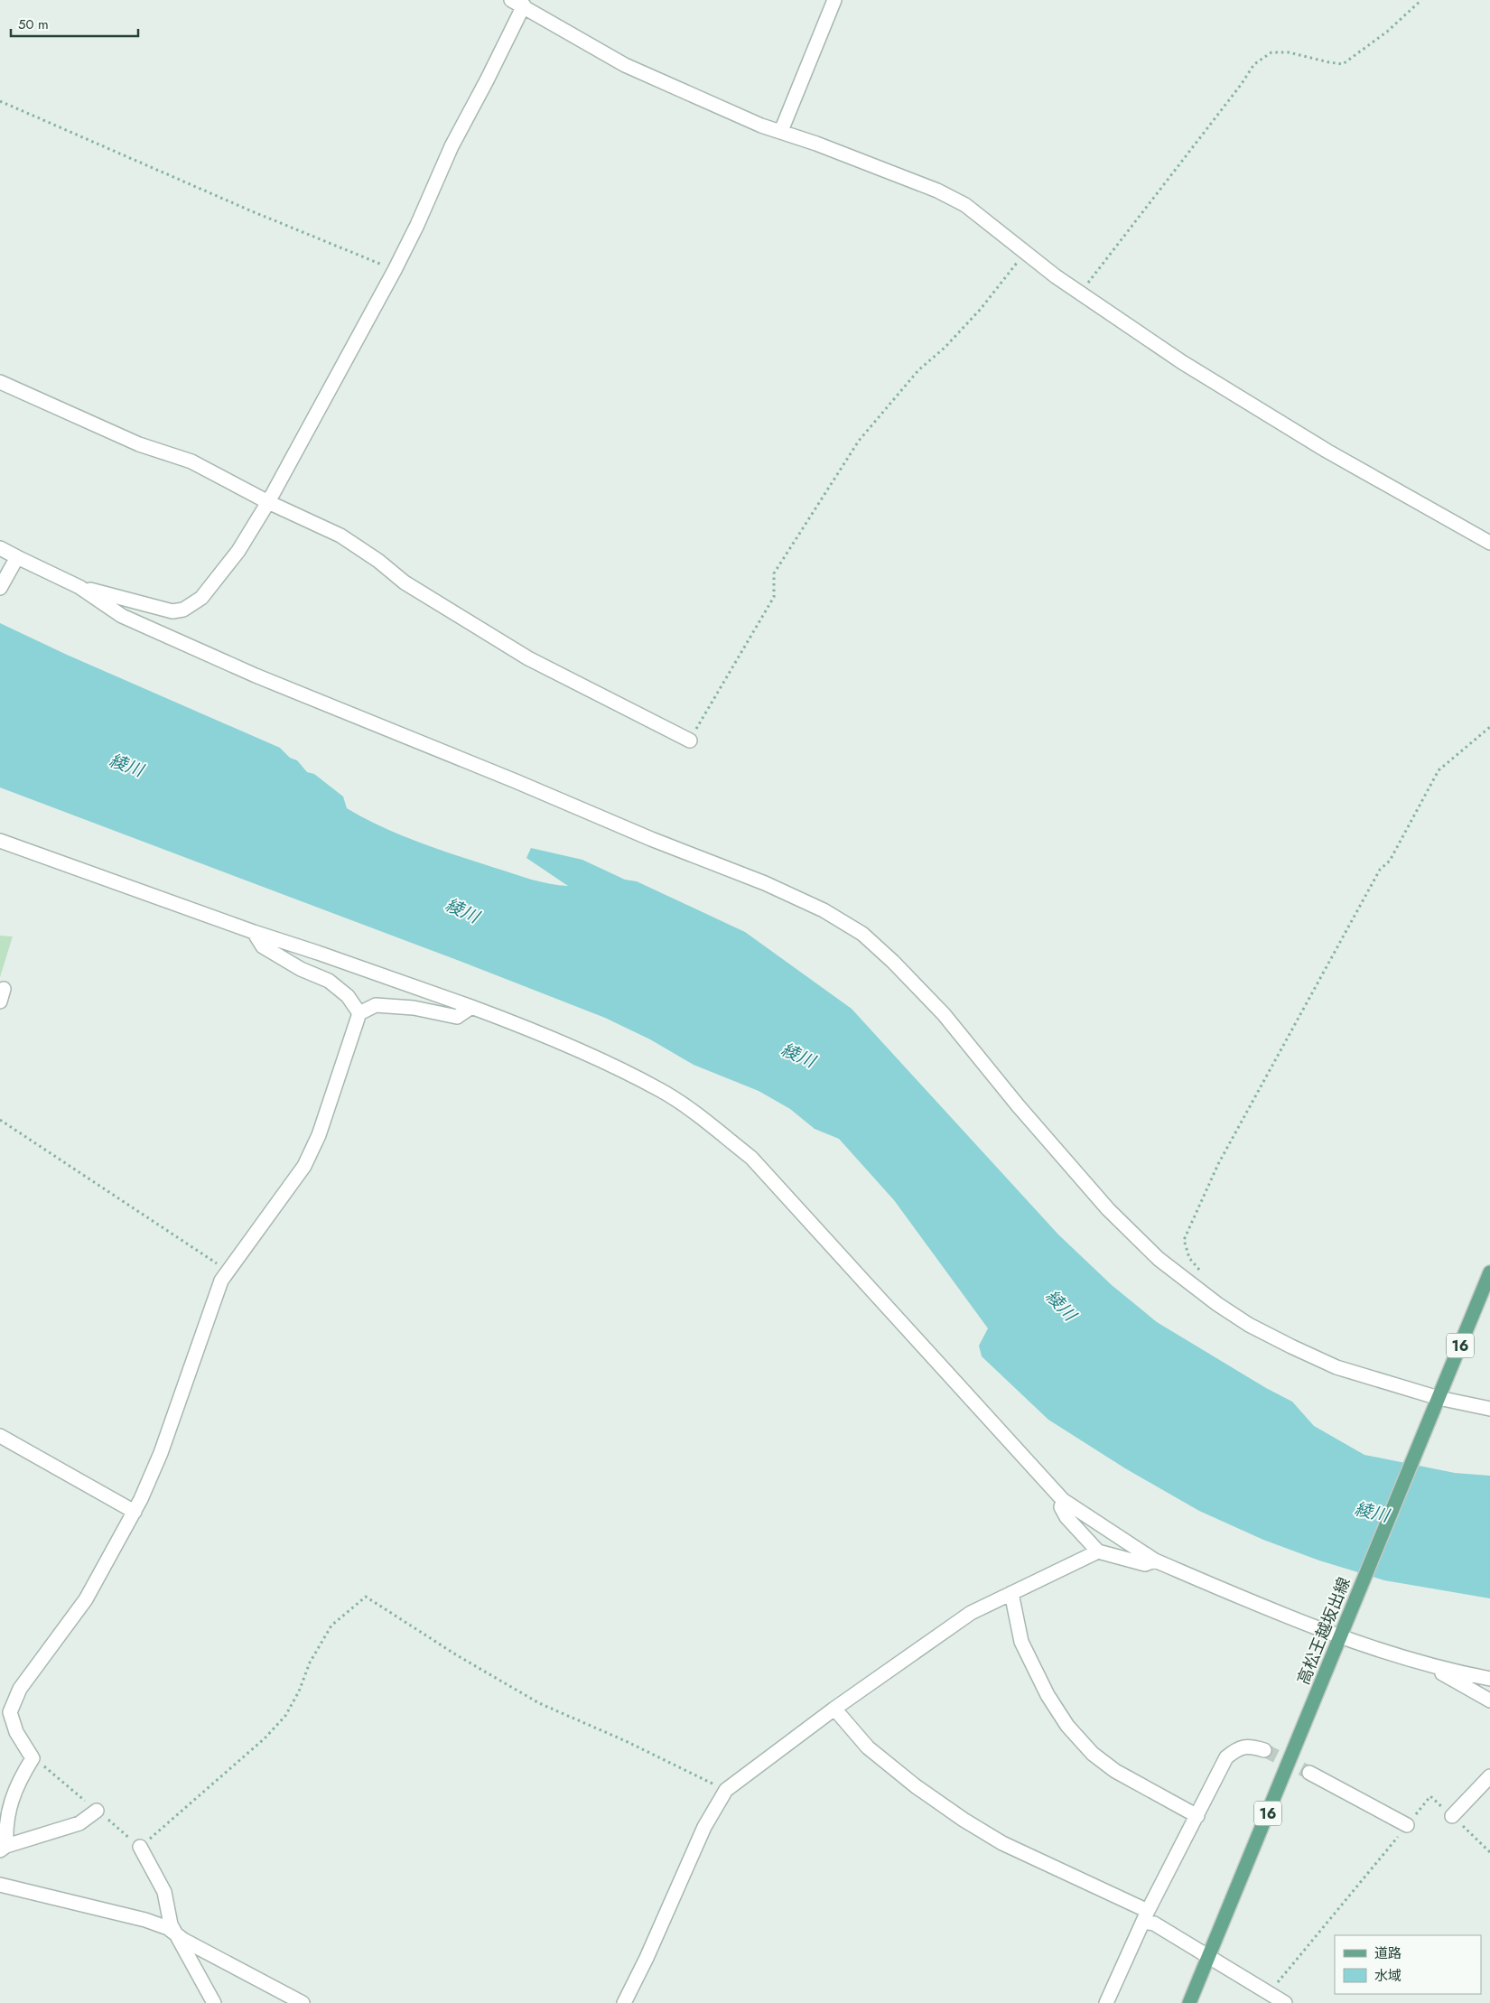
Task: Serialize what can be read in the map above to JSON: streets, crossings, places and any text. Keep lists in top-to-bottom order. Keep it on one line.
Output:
{"streets":{"main road":["16","高松王越坂出線"]},"water":["綾川"],"legend":["道路","水域"],"scale_bar":"50 m"}
